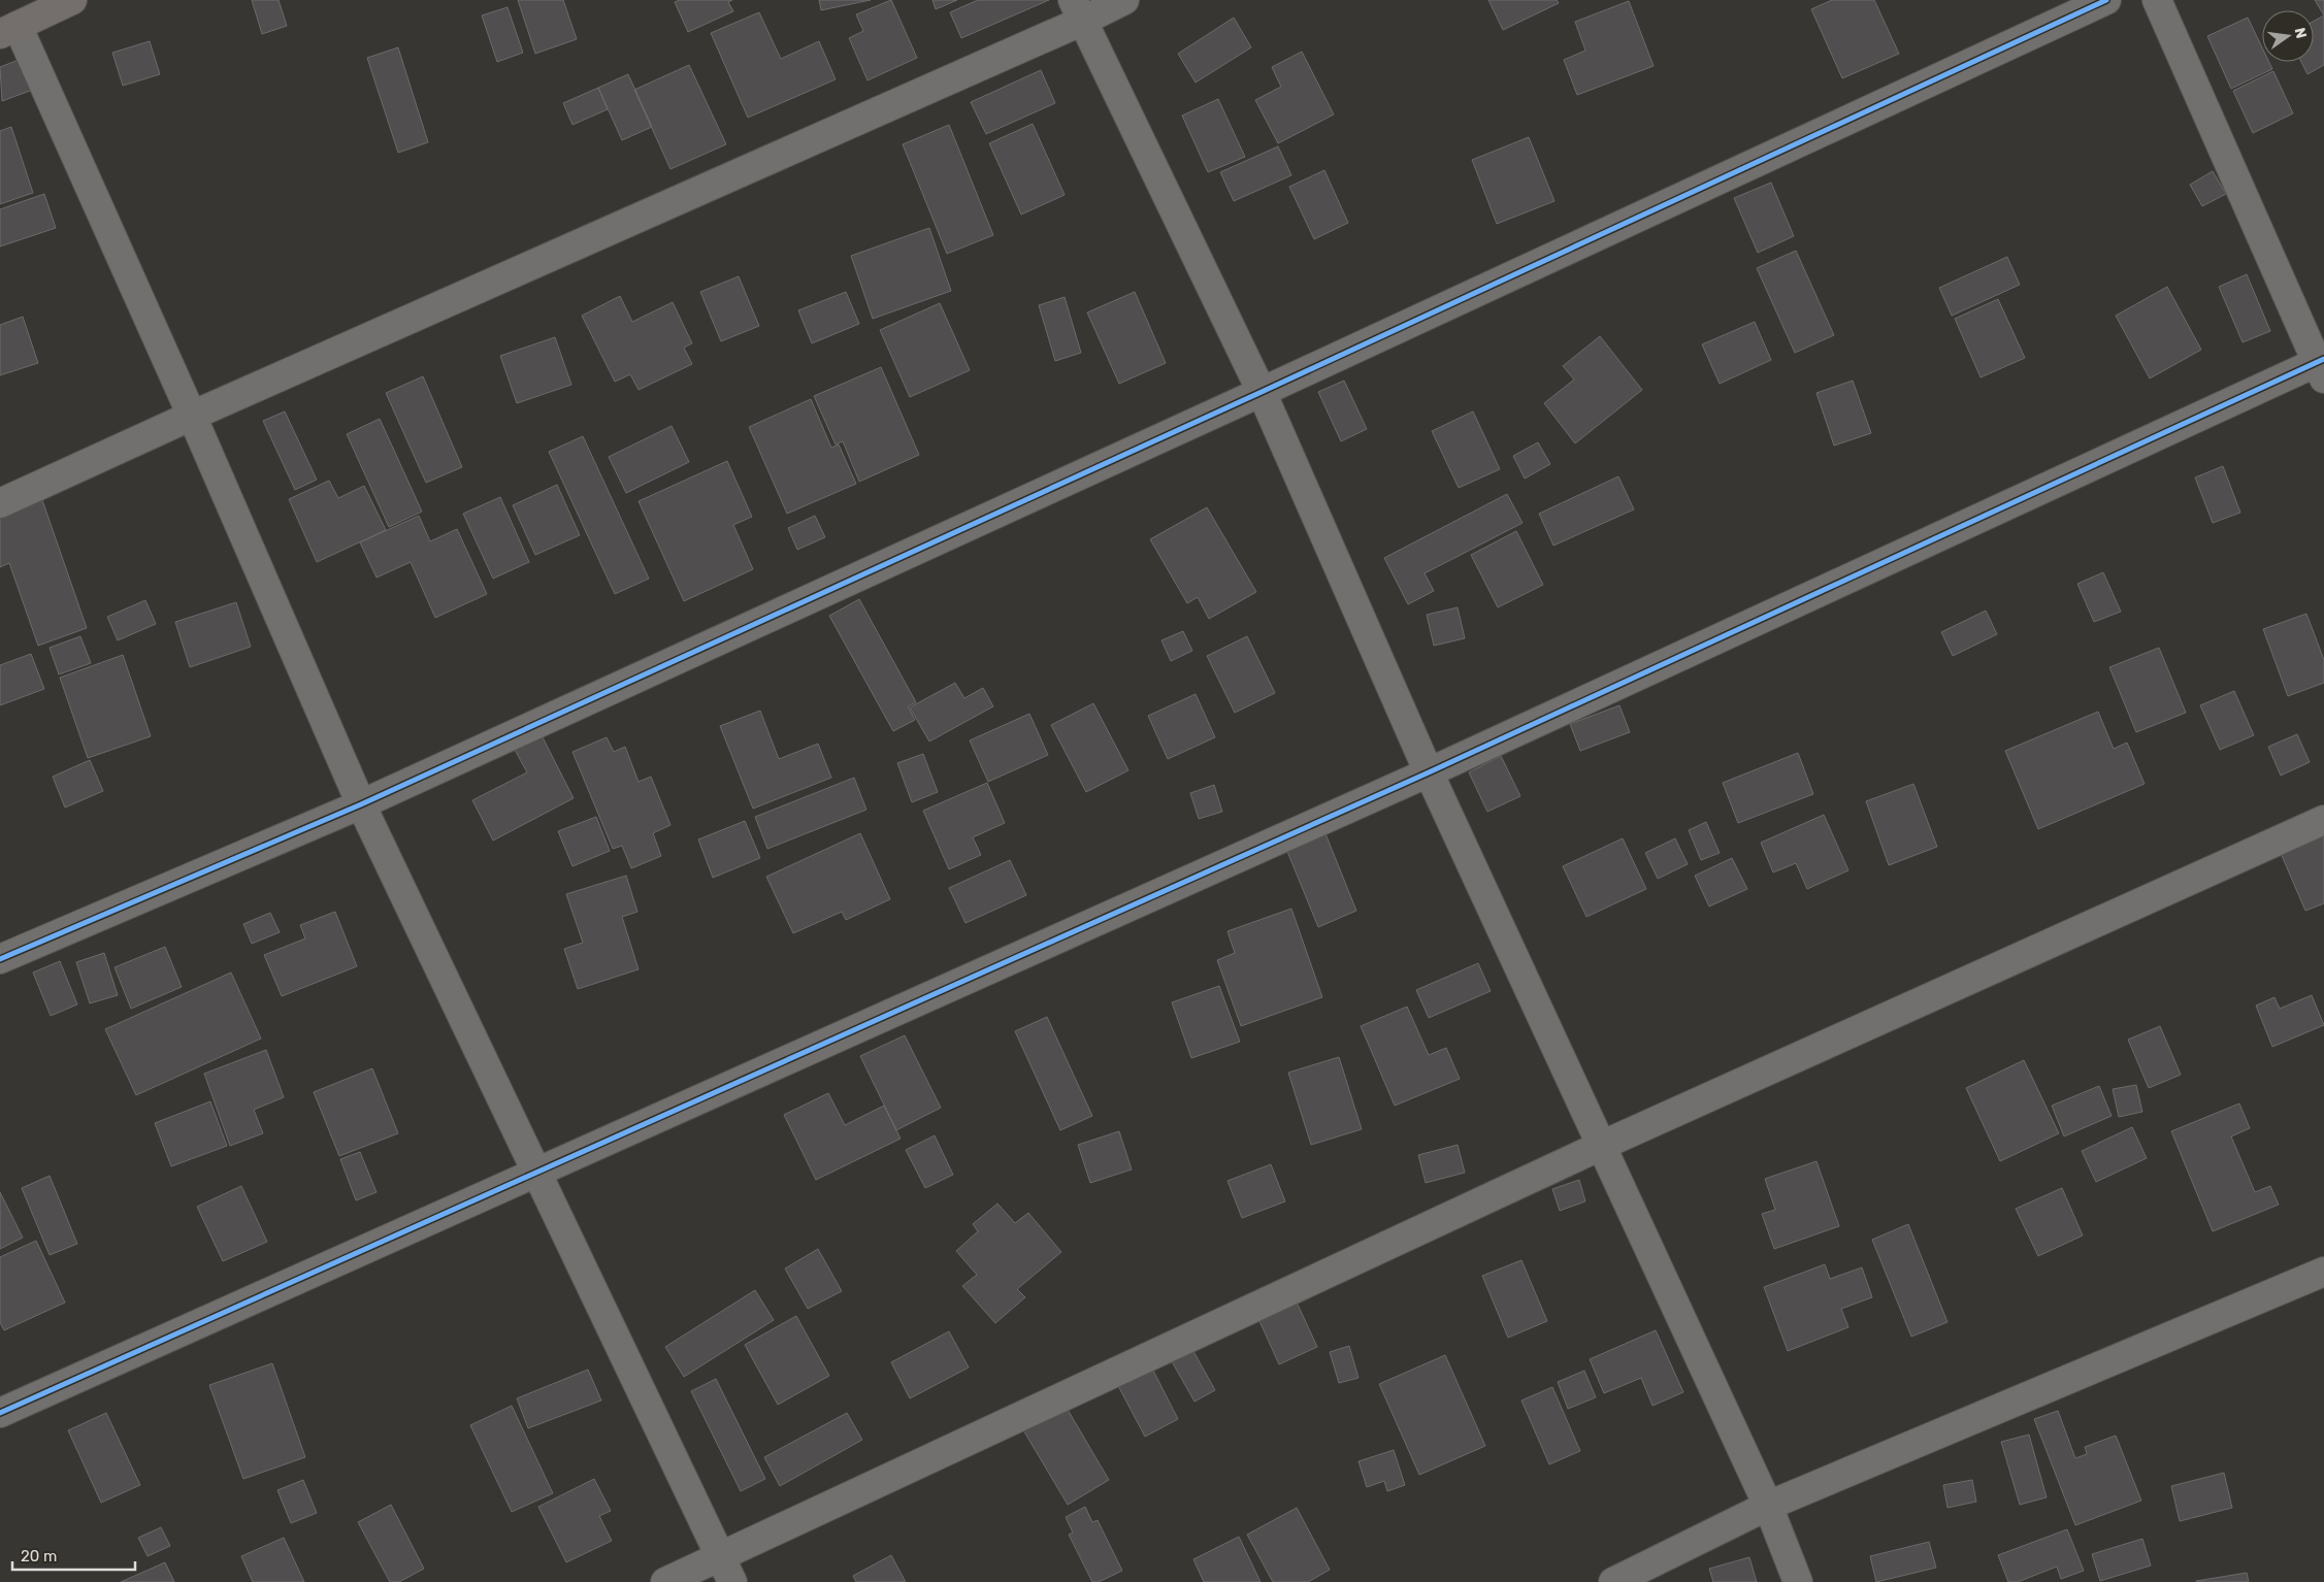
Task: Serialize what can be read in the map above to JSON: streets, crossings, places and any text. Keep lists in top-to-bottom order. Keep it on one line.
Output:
{"scale_bar":"20 m","north":"right"}
